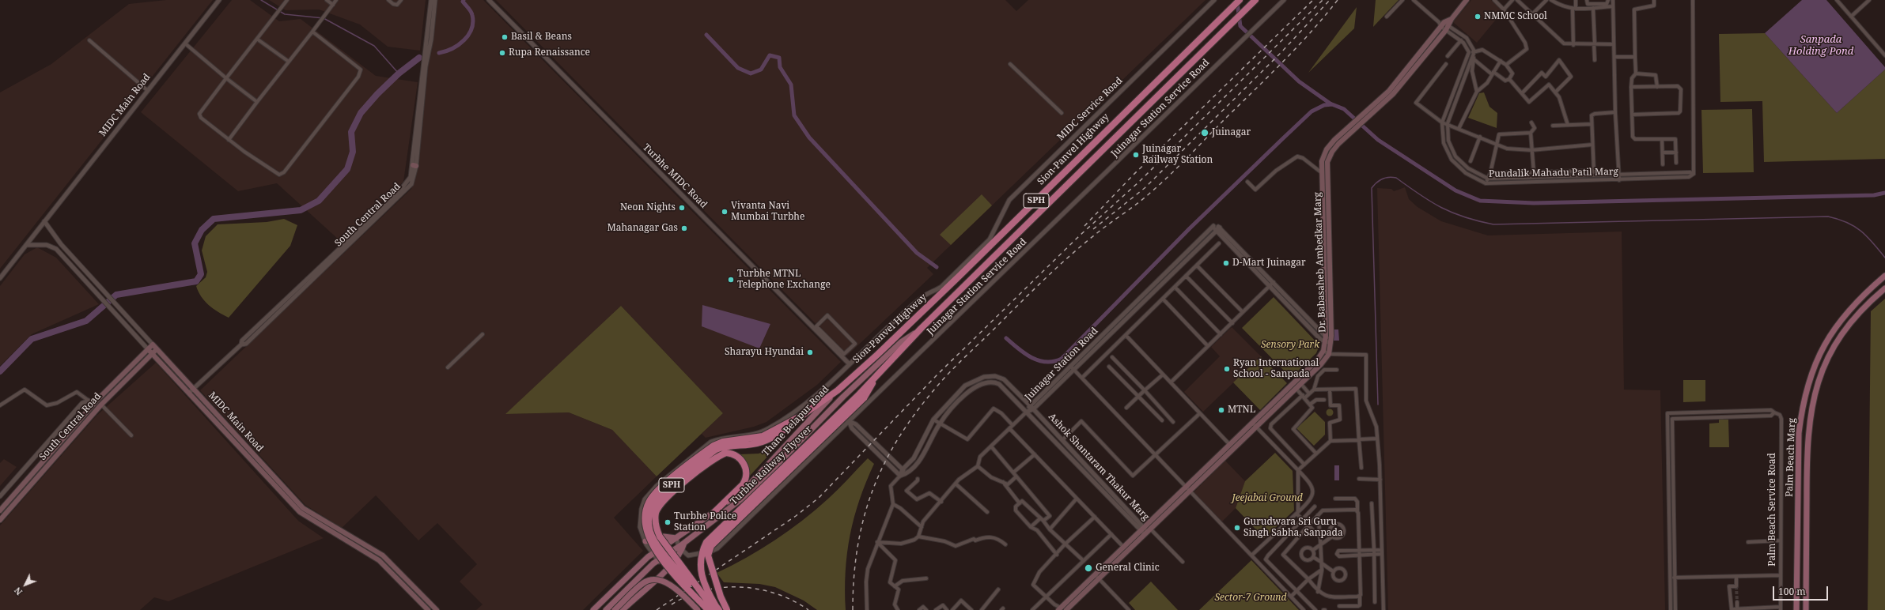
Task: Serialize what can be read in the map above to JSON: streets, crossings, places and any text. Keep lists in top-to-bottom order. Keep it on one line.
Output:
{"streets":{"highway":["Sion-Panvel Highway","SPH","Turbhe Railway Flyover"],"main road":["MIDC Main Road","South Central Road","Dr. Babasaheb Ambedkar Marg","Thane Belapur Road","Palm Beach Marg"],"street":["Juinagar Station Service Road","MIDC Service Road","Pundalik Mahadu Patil Marg","Turbhe MIDC Road","Juinagar Station Road","Ashok Shantaram Thakur Marg","Palm Beach Service Road"]},"crossings":[["MIDC Main Road","South Central Road"],["Juinagar Station Service Road","Thane Belapur Road"],["MIDC Service Road","Sion-Panvel Highway"],["MIDC Service Road","Turbhe MIDC Road"],["MIDC Service Road","Thane Belapur Road"],["Sion-Panvel Highway","Thane Belapur Road"],["Sion-Panvel Highway","Turbhe Railway Flyover"],["SPH","Thane Belapur Road"],["SPH","Turbhe Railway Flyover"],["Dr. Babasaheb Ambedkar Marg","Ashok Shantaram Thakur Marg"],["Juinagar Station Road","Ashok Shantaram Thakur Marg"],["Thane Belapur Road","Turbhe Railway Flyover"]],"water":["Sanpada Holding Pond"],"parks":["Sensory Park","Jeejabai Ground","Sector-7 Ground"],"places":["NMMC School","Basil & Beans","Rupa Renaissance","Juinagar","Juinagar Railway Station","Neon Nights","Vivanta Navi Mumbai Turbhe","Mahanagar Gas","D-Mart Juinagar","Turbhe MTNL Telephone Exchange","Sharayu Hyundai","Ryan International School - Sanpada","MTNL","Turbhe Police Station","Gurudwara Sri Guru Singh Sabha, Sanpada","General Clinic"],"scale_bar":"100 m","north":"bottom left"}
